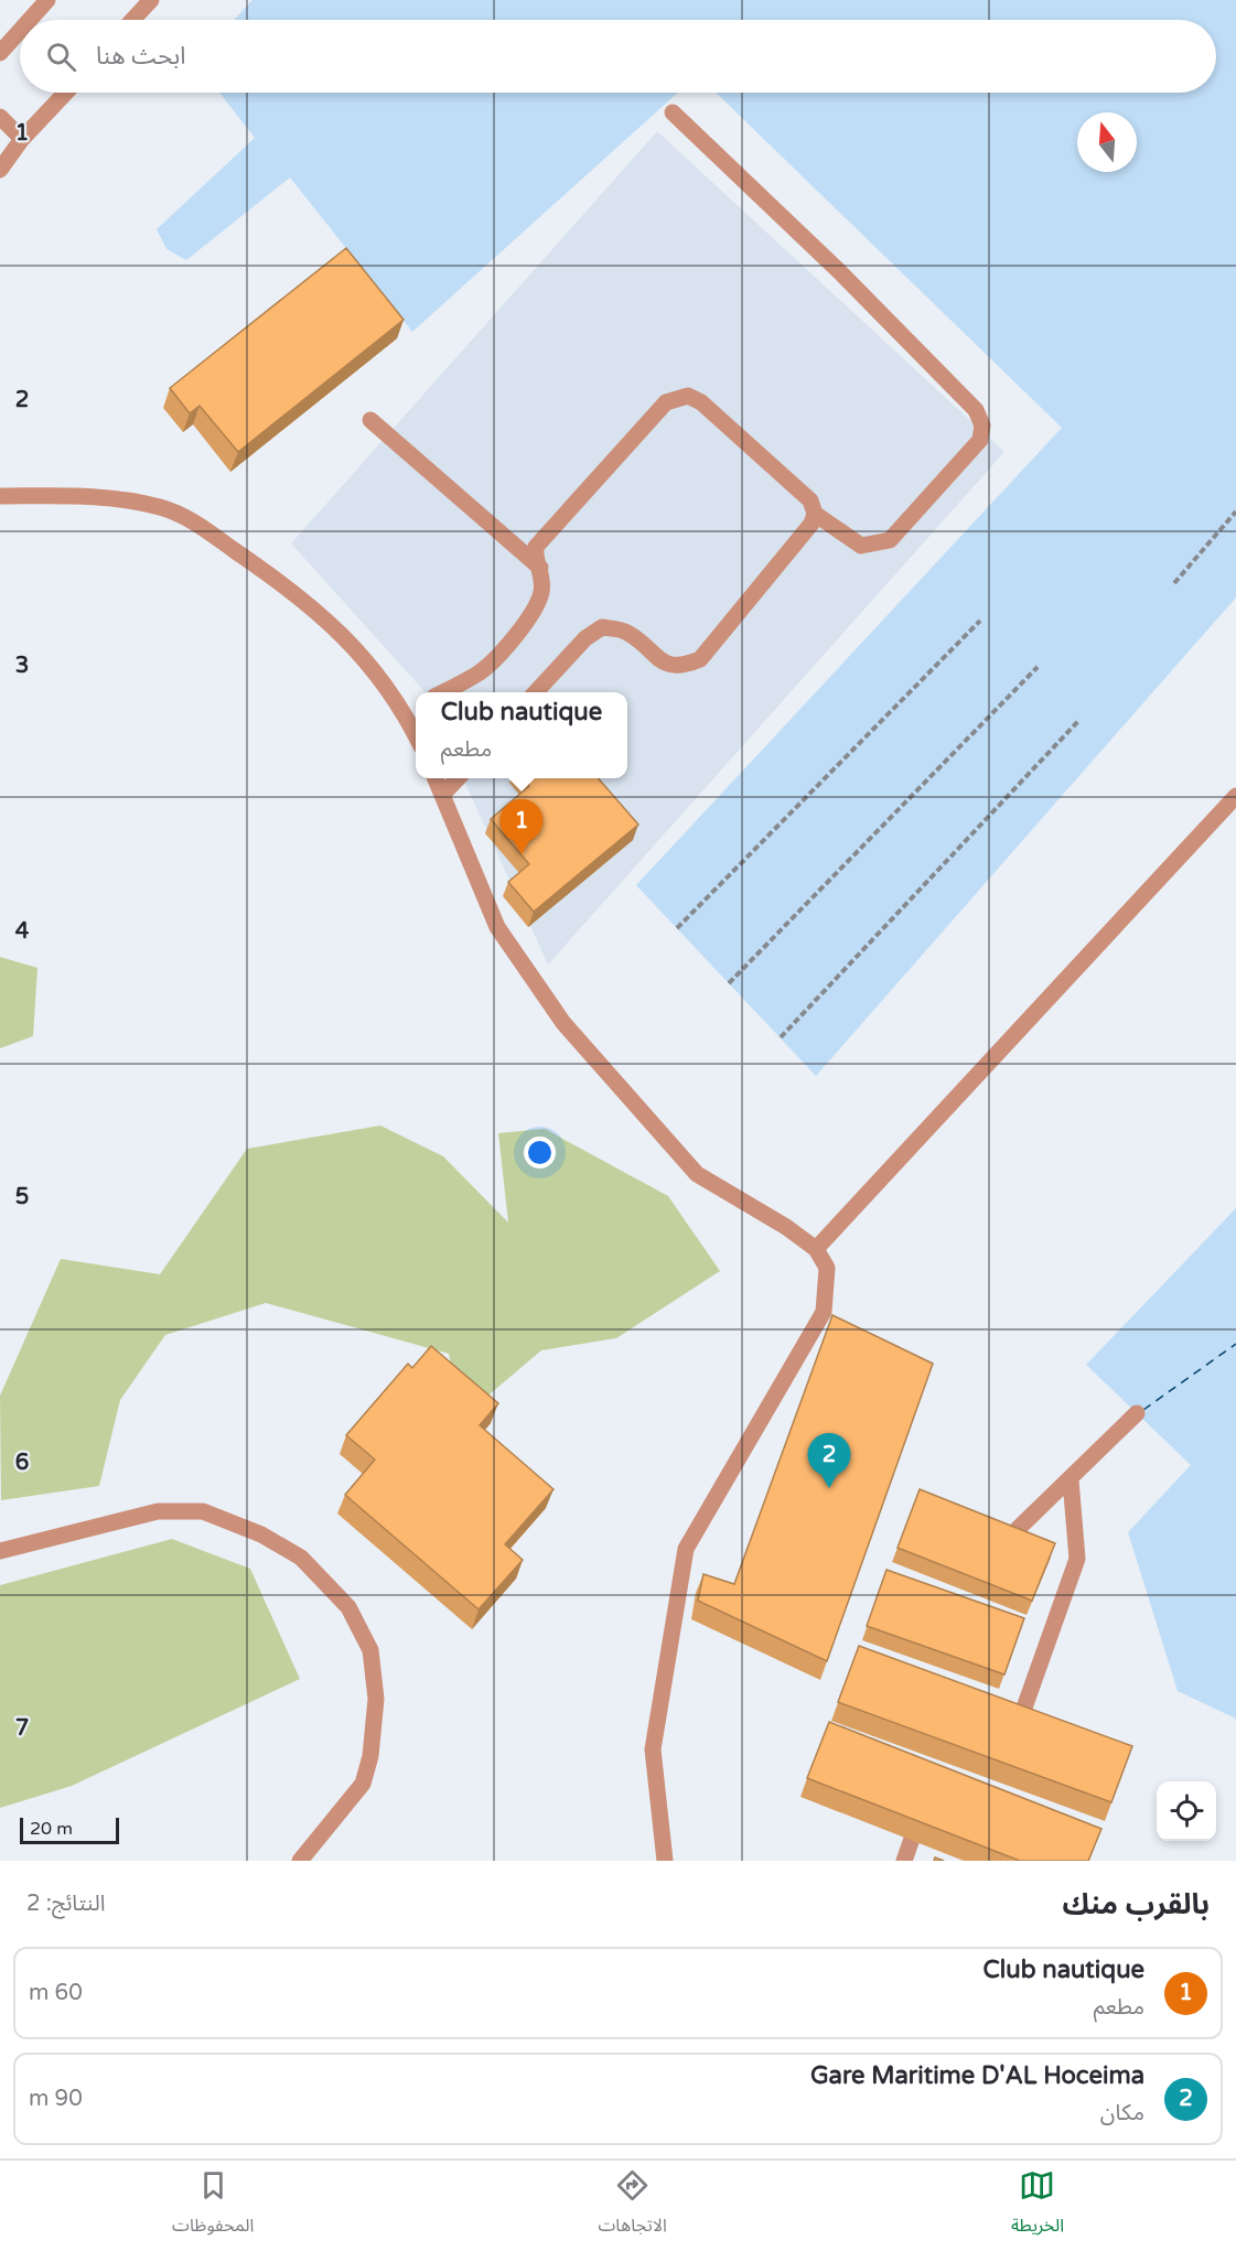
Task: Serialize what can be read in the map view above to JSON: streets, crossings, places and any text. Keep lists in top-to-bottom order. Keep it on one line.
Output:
{"scale_bar":"20 m","north":"top","page":{"search":"ابحث هنا","popup":["Club nautique","مطعم"],"pins":["1","2"],"scale":"20 m","heading":["بالقرب منك","النتائج: 2"],"list":[{"mark":"1","name":"Club nautique","note":"مطعم","value":"60 m"},{"mark":"2","name":"Gare Maritime D'AL Hoceima","note":"مكان","value":"90 m"}],"nav":["الخريطة","الاتجاهات","المحفوظات"]},"grid":{"rows":["1","2","3","4","5","6","7"]}}
